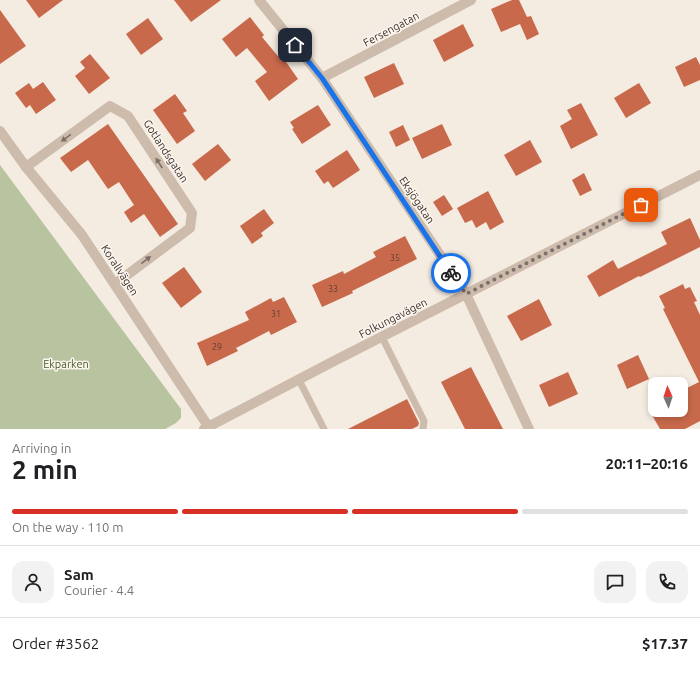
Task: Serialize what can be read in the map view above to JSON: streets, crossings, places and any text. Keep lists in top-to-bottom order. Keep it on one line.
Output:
{"streets":{"street":["Fersengatan","Gotlandsgatan","Eksjögatan","Korallvägen","Folkungavägen"]},"crossings":[["Fersengatan","Eksjögatan"],["Gotlandsgatan","Korallvägen"],["Eksjögatan","Folkungavägen"],["Korallvägen","Folkungavägen"]],"parks":["Ekparken"],"house_numbers":["35","33","31","29"],"north":"top","page":{"heading":["2 min","Arriving in","20:11–20:16"],"panel":["Sam","Courier · 4.4","Order #3562","$17.37"],"bar":"On the way · 110 m"}}
